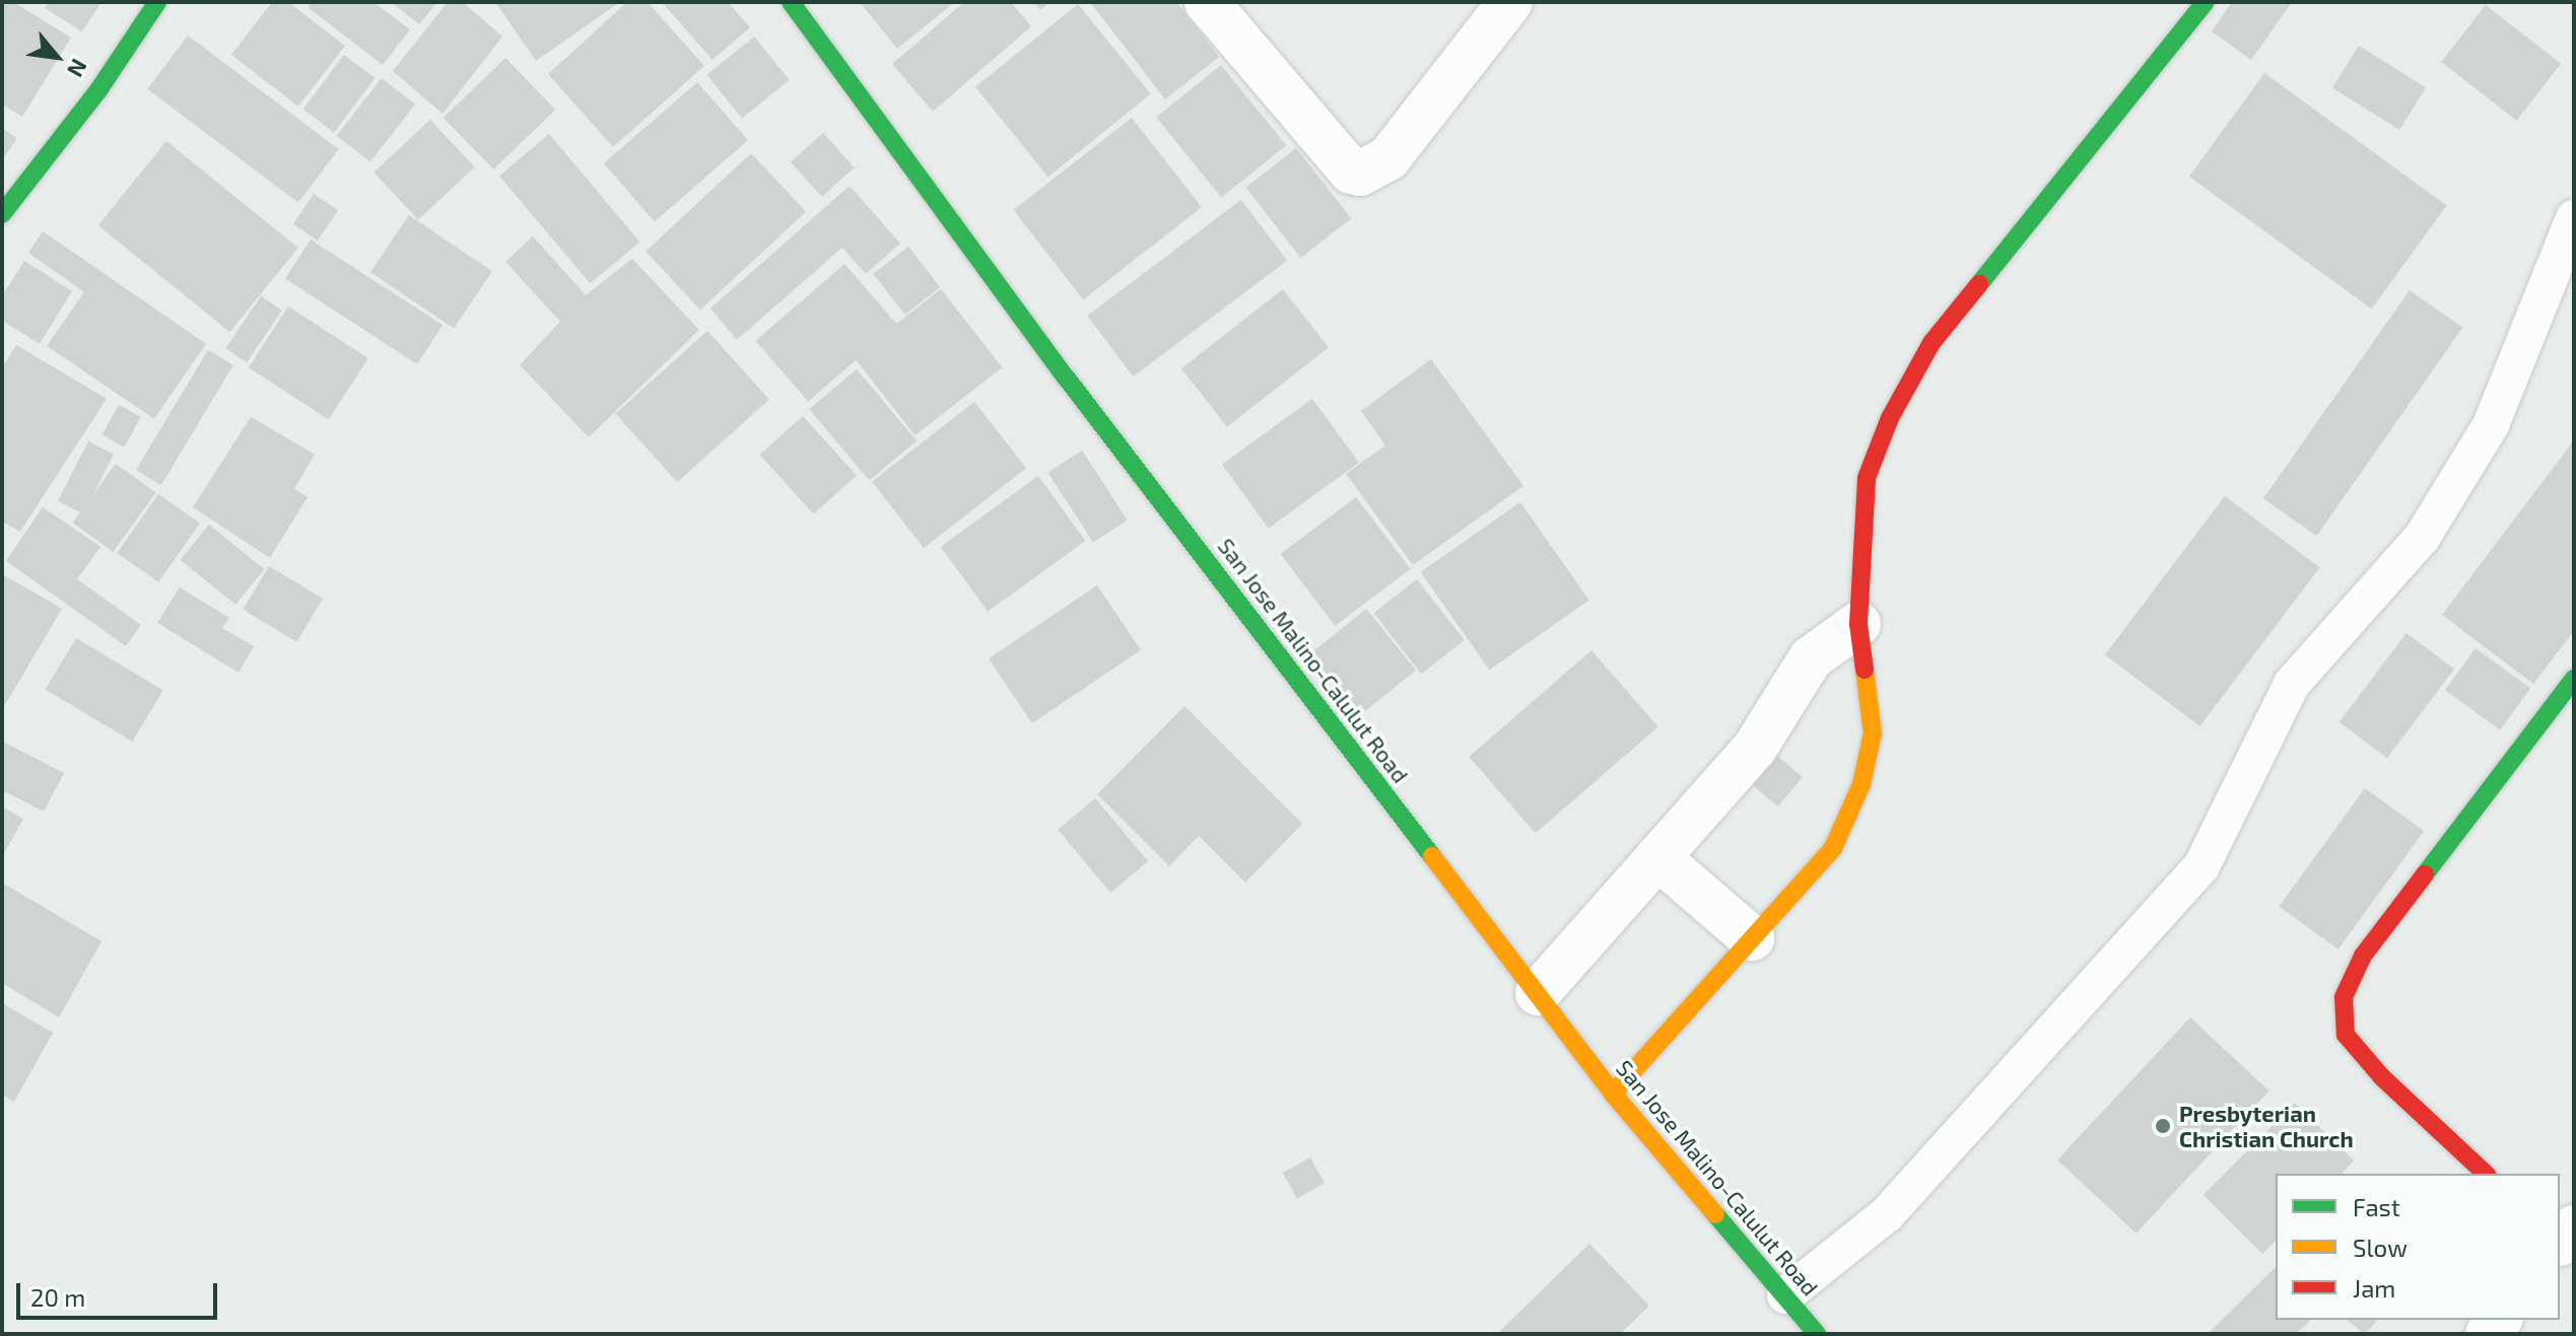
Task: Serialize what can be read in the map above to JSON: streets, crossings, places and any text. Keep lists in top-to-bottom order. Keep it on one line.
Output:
{"streets":{"main road":["San Jose Malino-Calulut Road"]},"places":["Presbyterian Christian Church"],"legend":["Fast","Slow","Jam"],"scale_bar":"20 m","north":"bottom right"}
